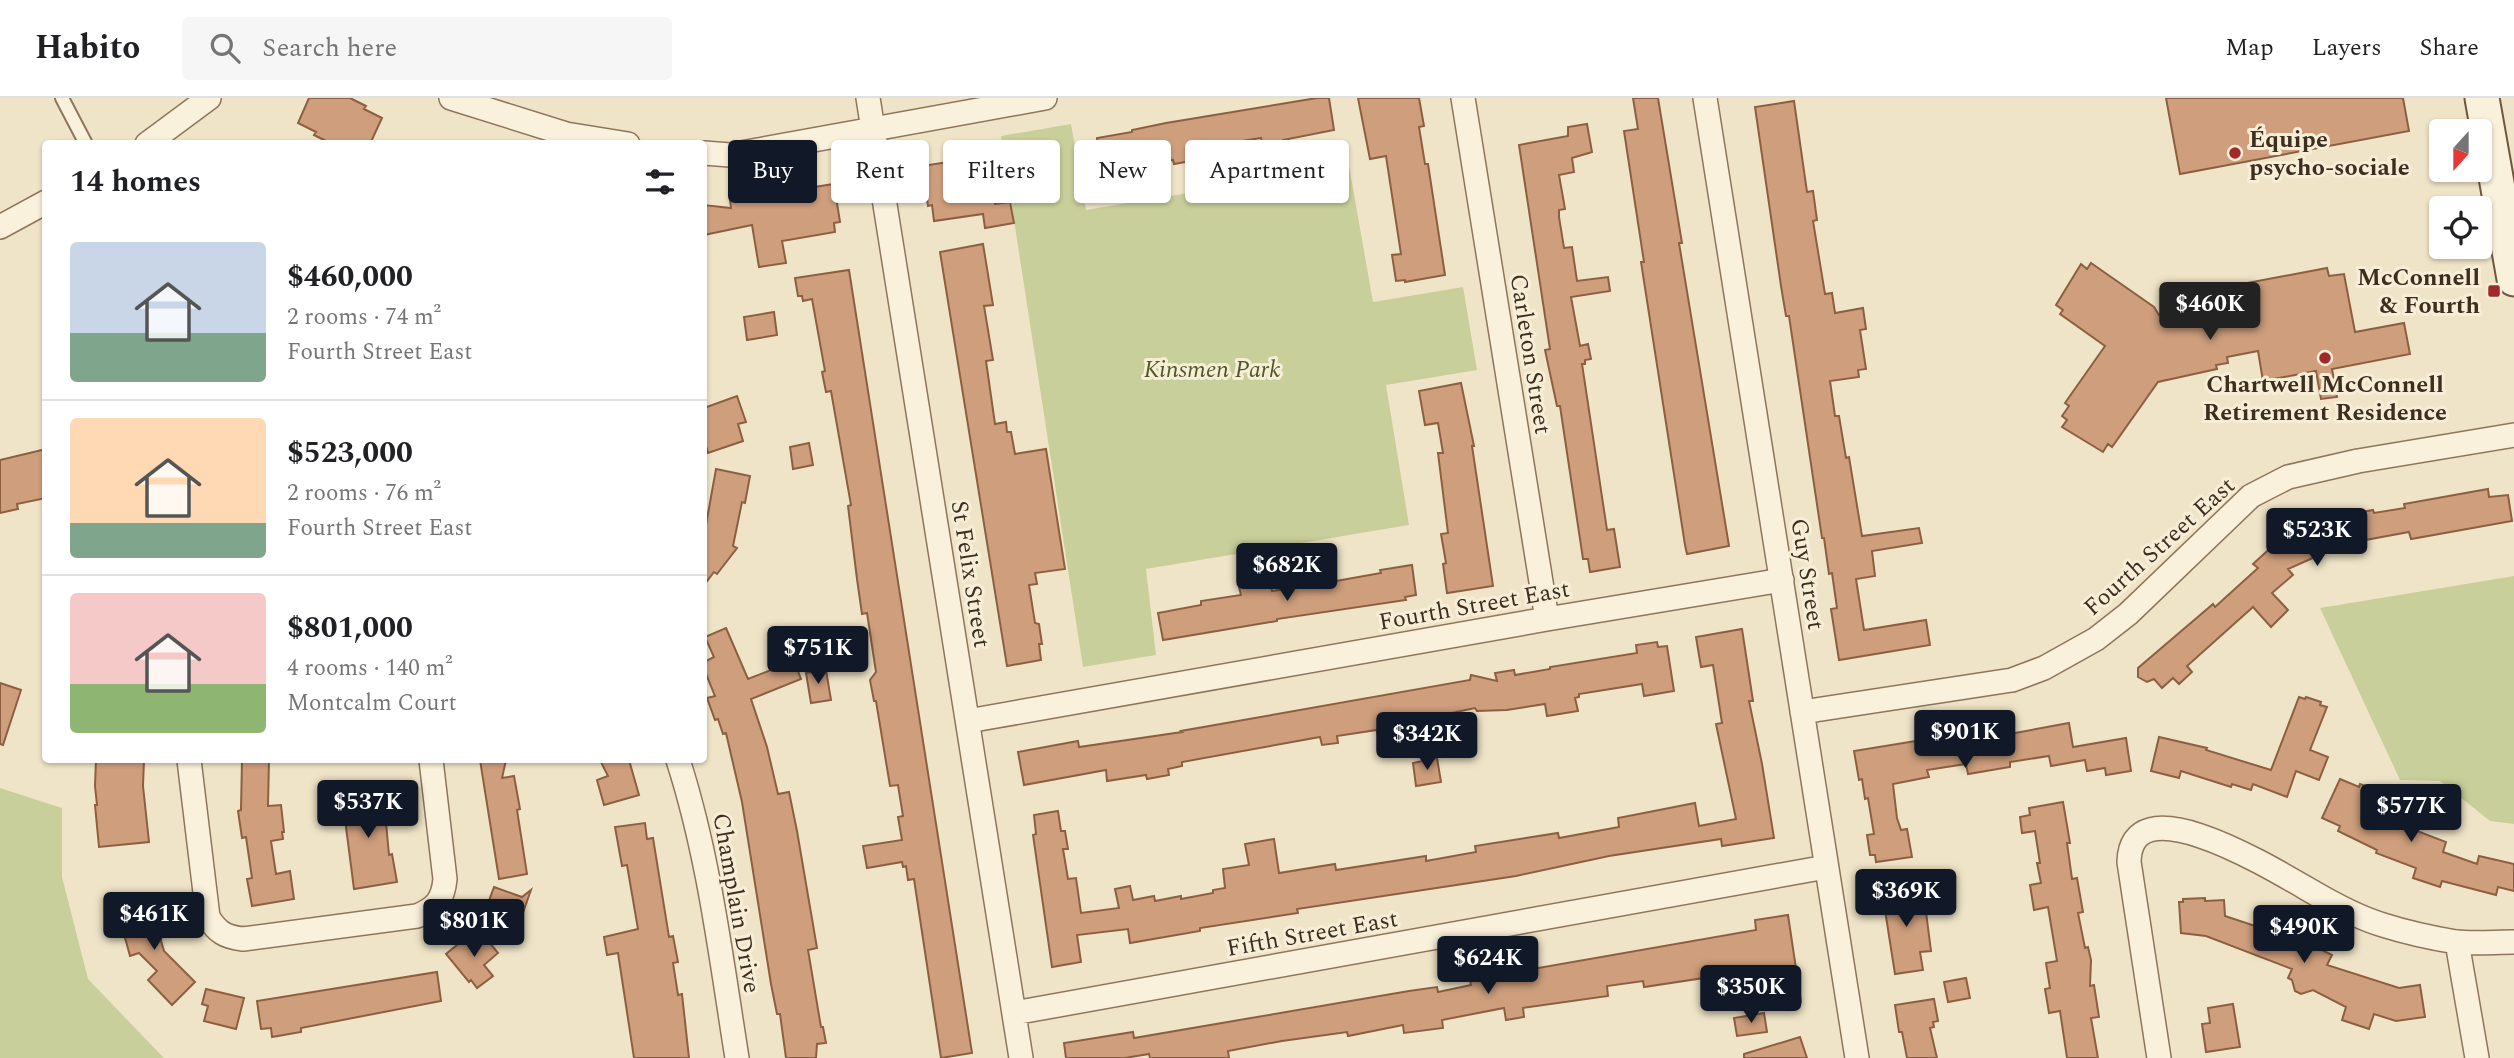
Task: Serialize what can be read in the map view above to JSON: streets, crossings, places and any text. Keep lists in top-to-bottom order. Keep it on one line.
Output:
{"streets":{"street":["Carleton Street","Fourth Street East","St Felix Street","Guy Street","Champlain Drive","Fifth Street East"]},"crossings":[["Carleton Street","Fourth Street East"],["Fourth Street East","St Felix Street"],["Fourth Street East","Guy Street"],["St Felix Street","Fifth Street East"],["Guy Street","Fifth Street East"]],"parks":["Kinsmen Park"],"places":{"other":["Équipe psycho-sociale","Chartwell McConnell Retirement Residence"],"transit":["McConnell & Fourth"]},"north":"bottom","page":{"header":"Habito","search":"Search here","nav":["Map","Layers","Share"],"chip":["Buy","Rent","Filters","New","Apartment"],"heading":"14 homes","list":[{"name":"$460,000","note":"2 rooms · 74 m² · Fourth Street East"},{"name":"$523,000","note":"2 rooms · 76 m² · Fourth Street East"},{"name":"$801,000","note":"4 rooms · 140 m² · Montcalm Court"}],"price":["$460K","$523K","$682K","$751K","$901K","$342K","$537K","$577K","$369K","$461K","$801K","$490K","$624K","$350K"]}}
